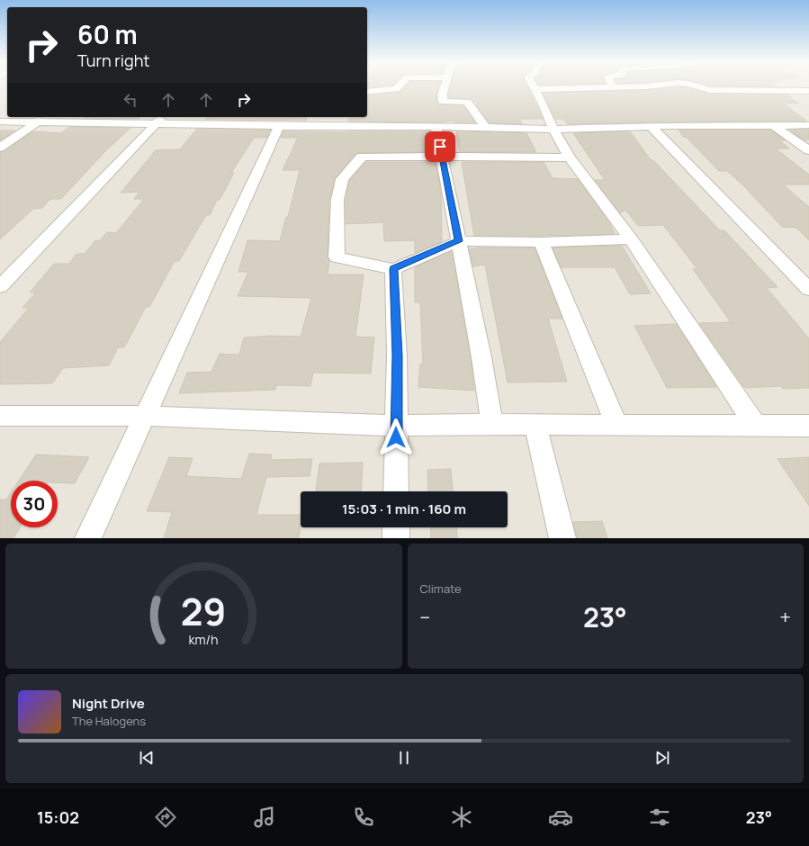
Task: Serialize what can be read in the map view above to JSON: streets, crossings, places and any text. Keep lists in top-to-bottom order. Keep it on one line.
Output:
{"page":{"turn":["60 m","Turn right"],"limit":"30","trip":"15:03 · 1 min · 160 m","tile":"Climate","heat":["−","23°","+"],"song":["Night Drive","The Halogens"],"tabs":["15:02","23°"],"gauge":["29","km/h"]}}
